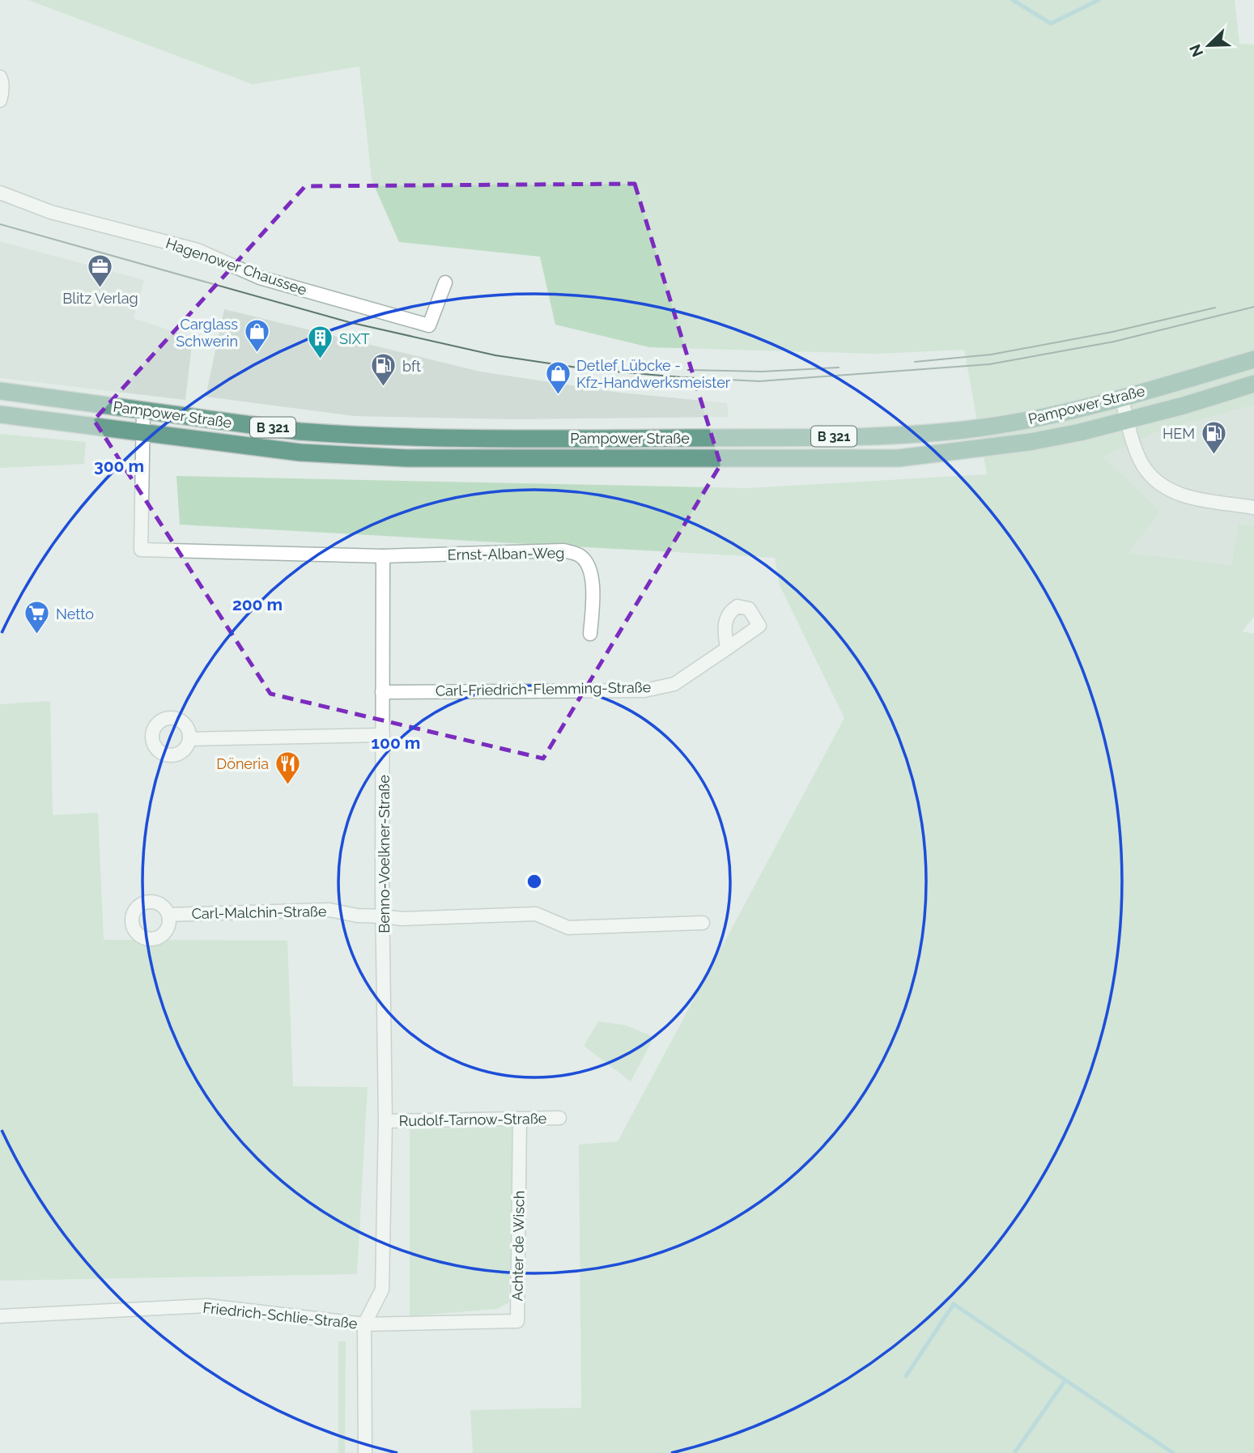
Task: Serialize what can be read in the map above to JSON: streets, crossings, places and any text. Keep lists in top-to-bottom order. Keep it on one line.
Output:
{"streets":{"main road":["Pampower Straße","B 321"],"street":["Hagenower Chaussee","Ernst-Alban-Weg","Carl-Friedrich-Flemming-Straße","Benno-Voelkner-Straße","Carl-Malchin-Straße","Rudolf-Tarnow-Straße","Achter de Wisch","Friedrich-Schlie-Straße"]},"crossings":[["Ernst-Alban-Weg","Benno-Voelkner-Straße"],["Carl-Friedrich-Flemming-Straße","Benno-Voelkner-Straße"],["Benno-Voelkner-Straße","Carl-Malchin-Straße"],["Benno-Voelkner-Straße","Rudolf-Tarnow-Straße"],["Benno-Voelkner-Straße","Achter de Wisch"],["Benno-Voelkner-Straße","Friedrich-Schlie-Straße"],["Rudolf-Tarnow-Straße","Achter de Wisch"],["Achter de Wisch","Friedrich-Schlie-Straße"]],"places":{"office":["Blitz Verlag"],"shop":["Carglass Schwerin","Detlef Lübcke - Kfz-Handwerksmeister"],"building":["SIXT"],"fuel station":["bft","HEM"],"supermarket":["Netto"],"restaurant":["Döneria"]},"north":"bottom left","rings":["300 m","200 m","100 m"]}
